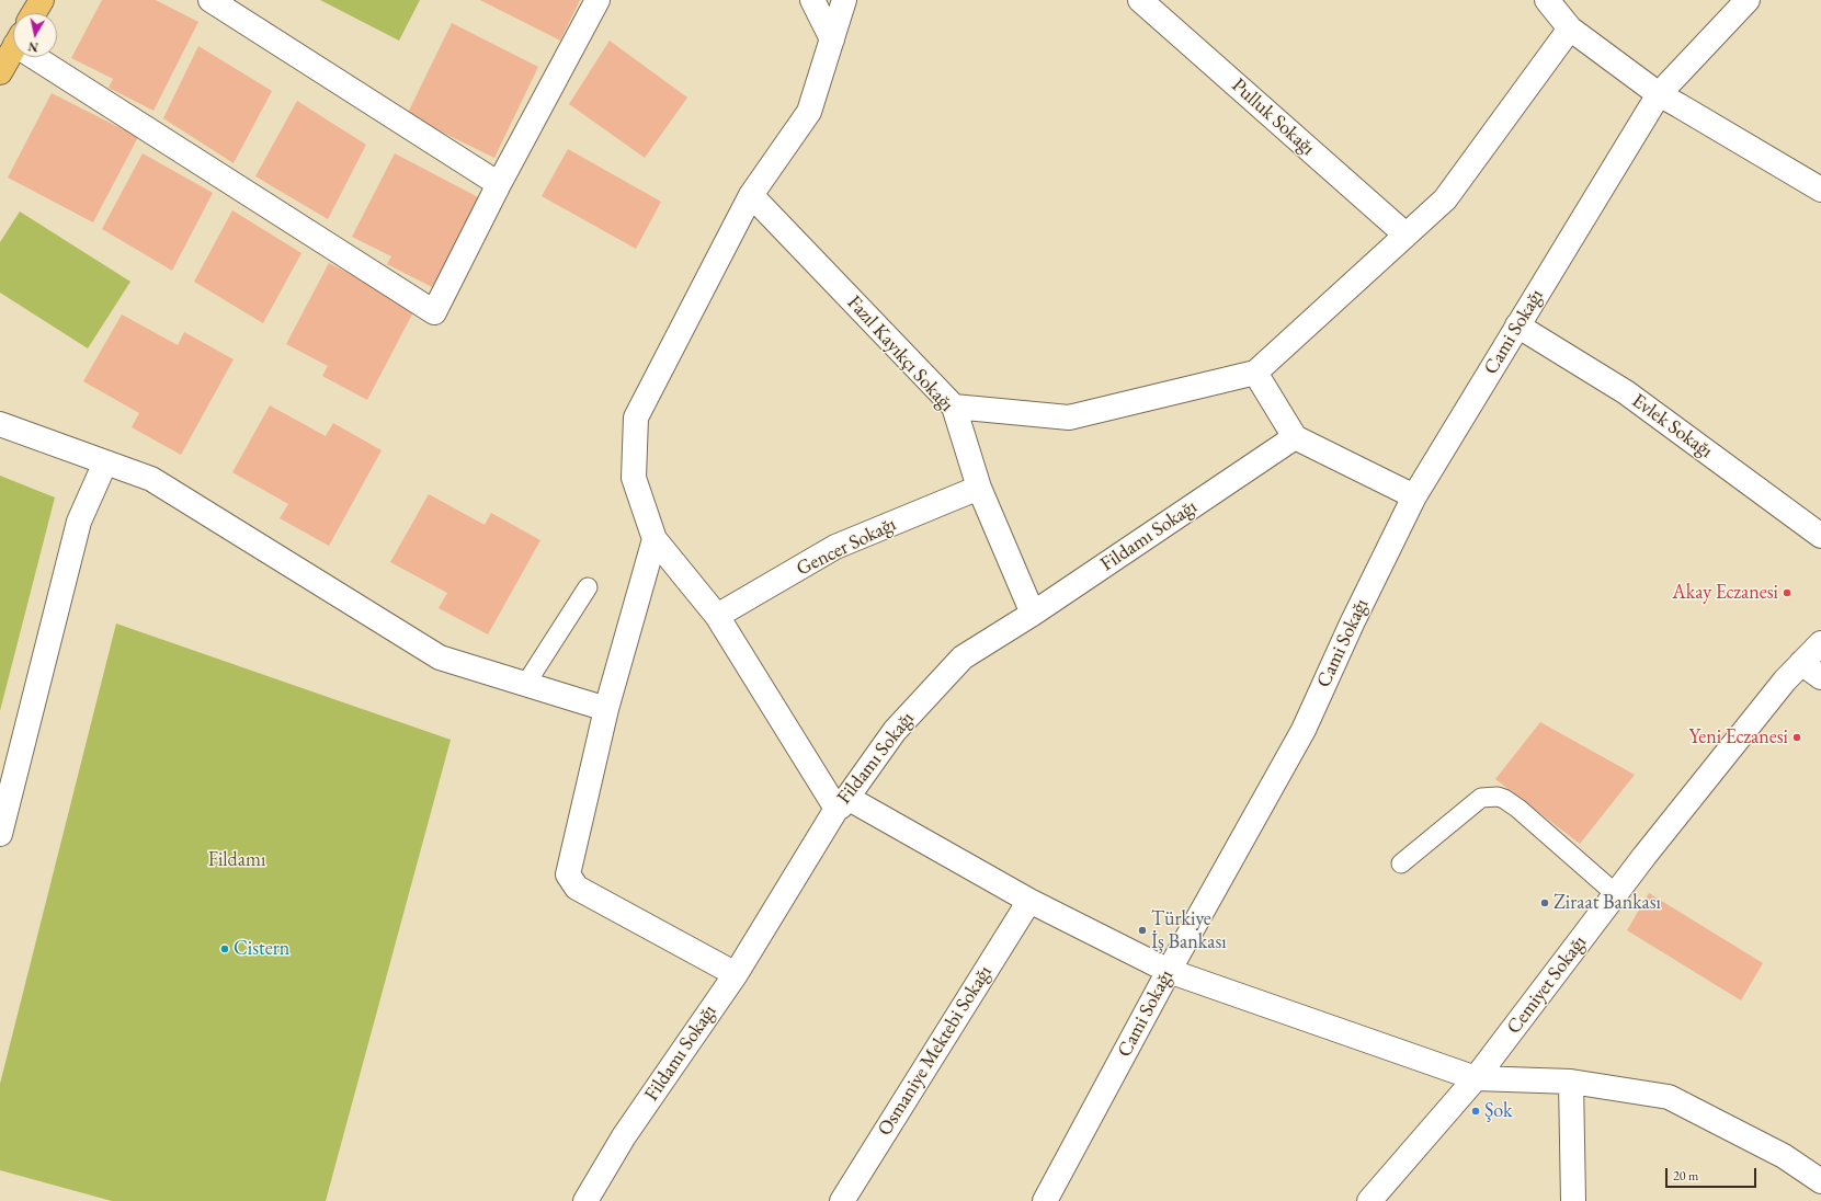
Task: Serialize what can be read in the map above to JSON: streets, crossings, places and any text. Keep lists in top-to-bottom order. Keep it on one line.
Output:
{"streets":{"street":["Pulluk Sokağı","Cami Sokağı","Fazıl Kayıkçı Sokağı","Evlek Sokağı","Fildamı Sokağı","Gencer Sokağı","Cemiyet Sokağı","Osmaniye Mektebi Sokağı"]},"crossings":[["Cami Sokağı","Evlek Sokağı"],["Fazıl Kayıkçı Sokağı","Fildamı Sokağı"],["Fazıl Kayıkçı Sokağı","Gencer Sokağı"]],"parks":["Fildamı"],"places":["Akay Eczanesi","Yeni Eczanesi","Ziraat Bankası","Türkiye İş Bankası","Cistern","Şok"],"scale_bar":"20 m","north":"bottom"}
